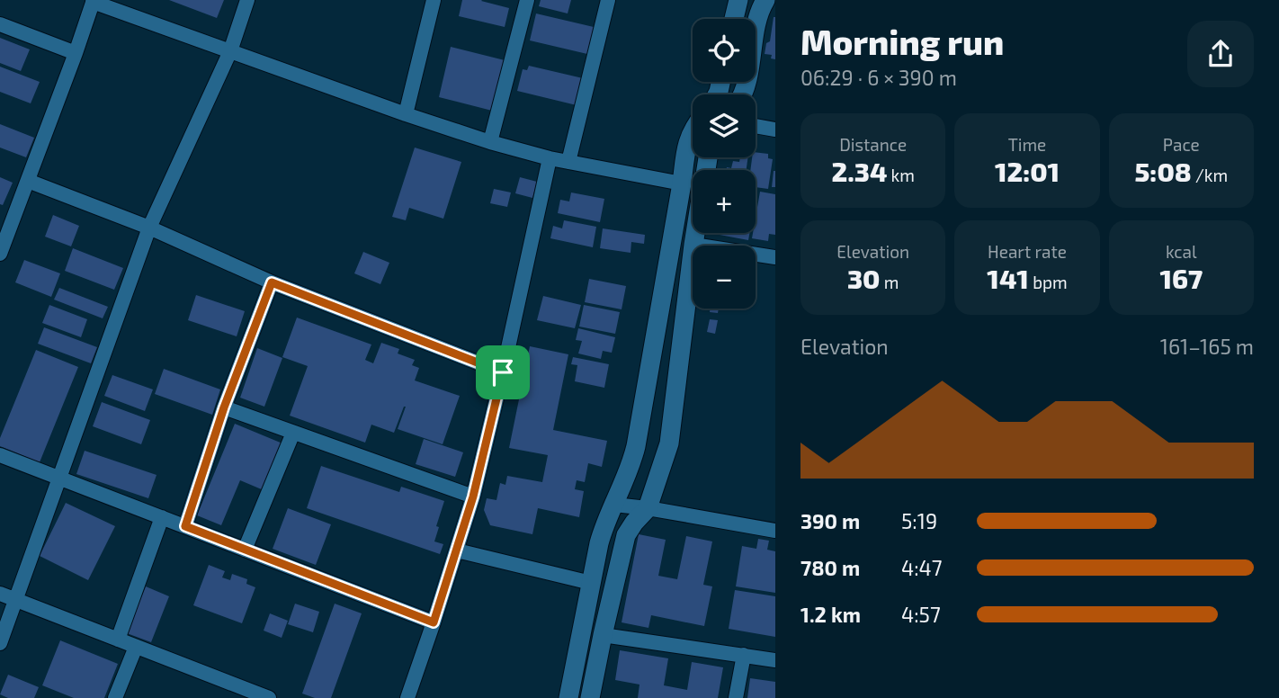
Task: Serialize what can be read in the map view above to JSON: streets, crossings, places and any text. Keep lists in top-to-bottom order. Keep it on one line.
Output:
{"page":{"heading":["Morning run","06:29 · 6 × 390 m"],"map_buttons":["+","−"],"stats":[["Distance","2.34 km"],["Time","12:01"],["Pace","5:08 /km"],["Elevation","30 m"],["Heart rate","141 bpm"],["kcal","167"]],"chart":["Elevation","161–165 m"],"list":[{"name":"390 m","note":"5:19"},{"name":"780 m","note":"4:47"},{"name":"1.2 km","note":"4:57"}]}}
